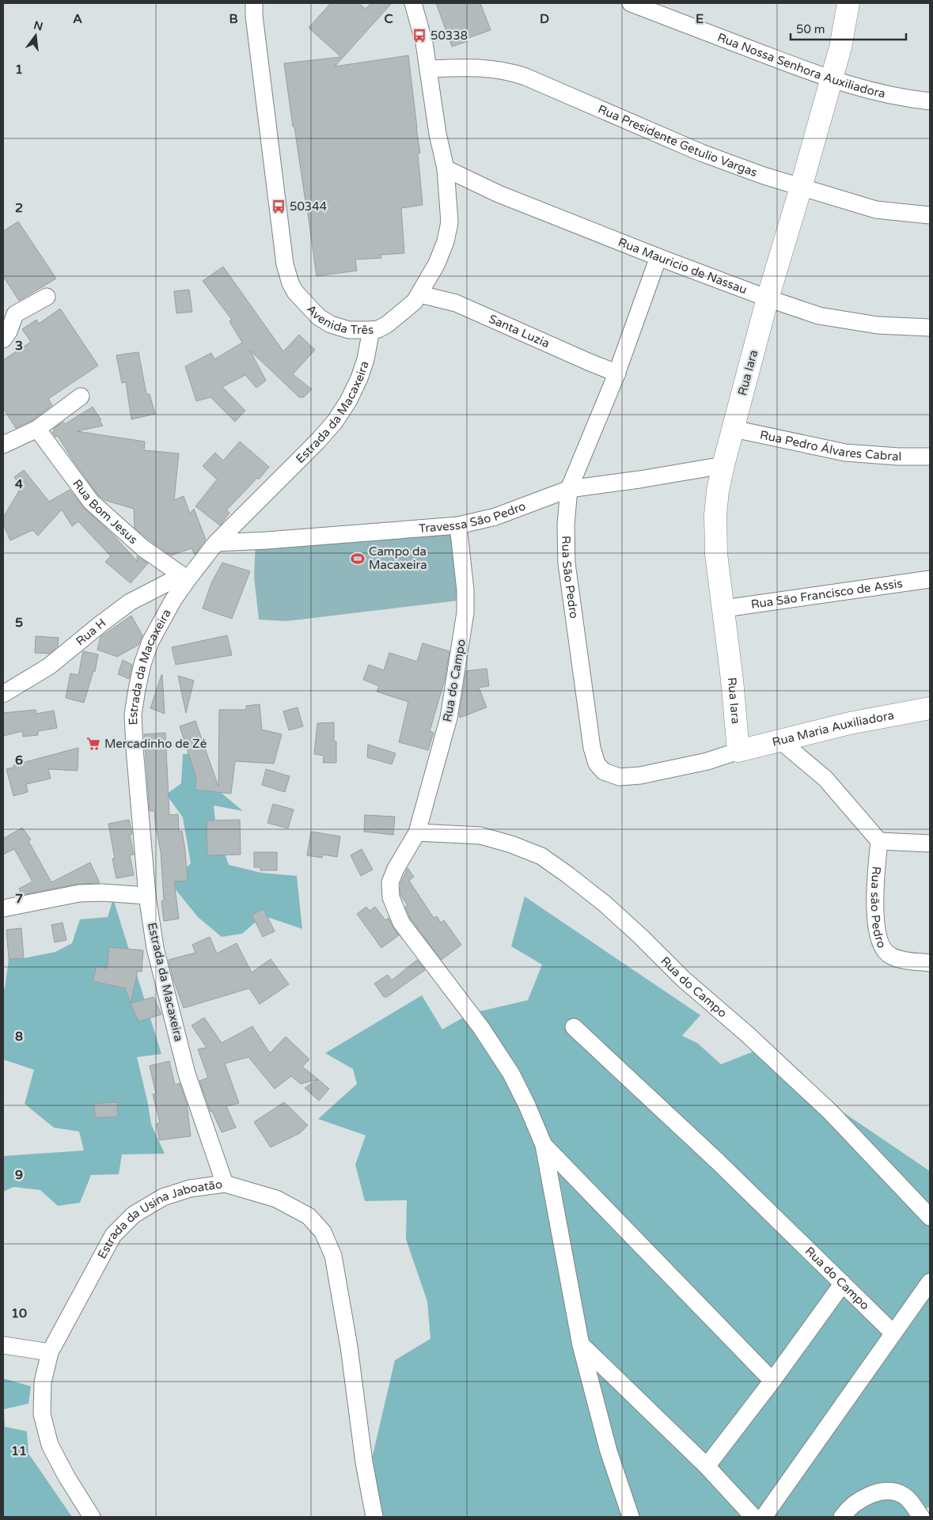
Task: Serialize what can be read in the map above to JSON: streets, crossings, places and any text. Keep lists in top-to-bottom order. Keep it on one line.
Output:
{"streets":{"street":["Rua Nossa Senhora Auxiliadora","Rua Presidente Getulio Vargas","Rua Mauricio de Nassau","Avenida Três","Santa Luzia","Rua Iara","Estrada da Macaxeira","Rua Pedro Álvares Cabral","Rua Bom Jesus","Travessa São Pedro","Rua São Pedro","Rua São Francisco de Assis","Rua H","Rua do Campo","Rua Maria Auxiliadora","Rua são Pedro","Estrada da Usina Jaboatão"]},"crossings":[["Rua Nossa Senhora Auxiliadora","Rua Iara"],["Rua Presidente Getulio Vargas","Avenida Três"],["Rua Presidente Getulio Vargas","Rua Iara"],["Rua Mauricio de Nassau","Avenida Três"],["Rua Mauricio de Nassau","Rua Iara"],["Rua Mauricio de Nassau","Rua São Pedro"],["Avenida Três","Santa Luzia"],["Avenida Três","Estrada da Macaxeira"],["Santa Luzia","Rua São Pedro"],["Rua Iara","Rua Pedro Álvares Cabral"],["Rua Iara","Travessa São Pedro"],["Rua Iara","Rua São Pedro"],["Rua Iara","Rua São Francisco de Assis"],["Rua Iara","Rua Maria Auxiliadora"],["Estrada da Macaxeira","Rua Bom Jesus"],["Estrada da Macaxeira","Travessa São Pedro"],["Estrada da Macaxeira","Rua H"],["Estrada da Macaxeira","Estrada da Usina Jaboatão"],["Rua Bom Jesus","Rua H"],["Travessa São Pedro","Rua São Pedro"],["Travessa São Pedro","Rua do Campo"],["Rua São Pedro","Rua Maria Auxiliadora"]],"places":{"bus stop":["50338","50344"],"sports":["Campo da Macaxeira"],"supermarket":["Mercadinho de Zé"]},"scale_bar":"50 m","north":"top","grid":{"columns":["A","B","C","D","E"],"rows":["1","2","3","4","5","6","7","8","9","10","11"]}}
